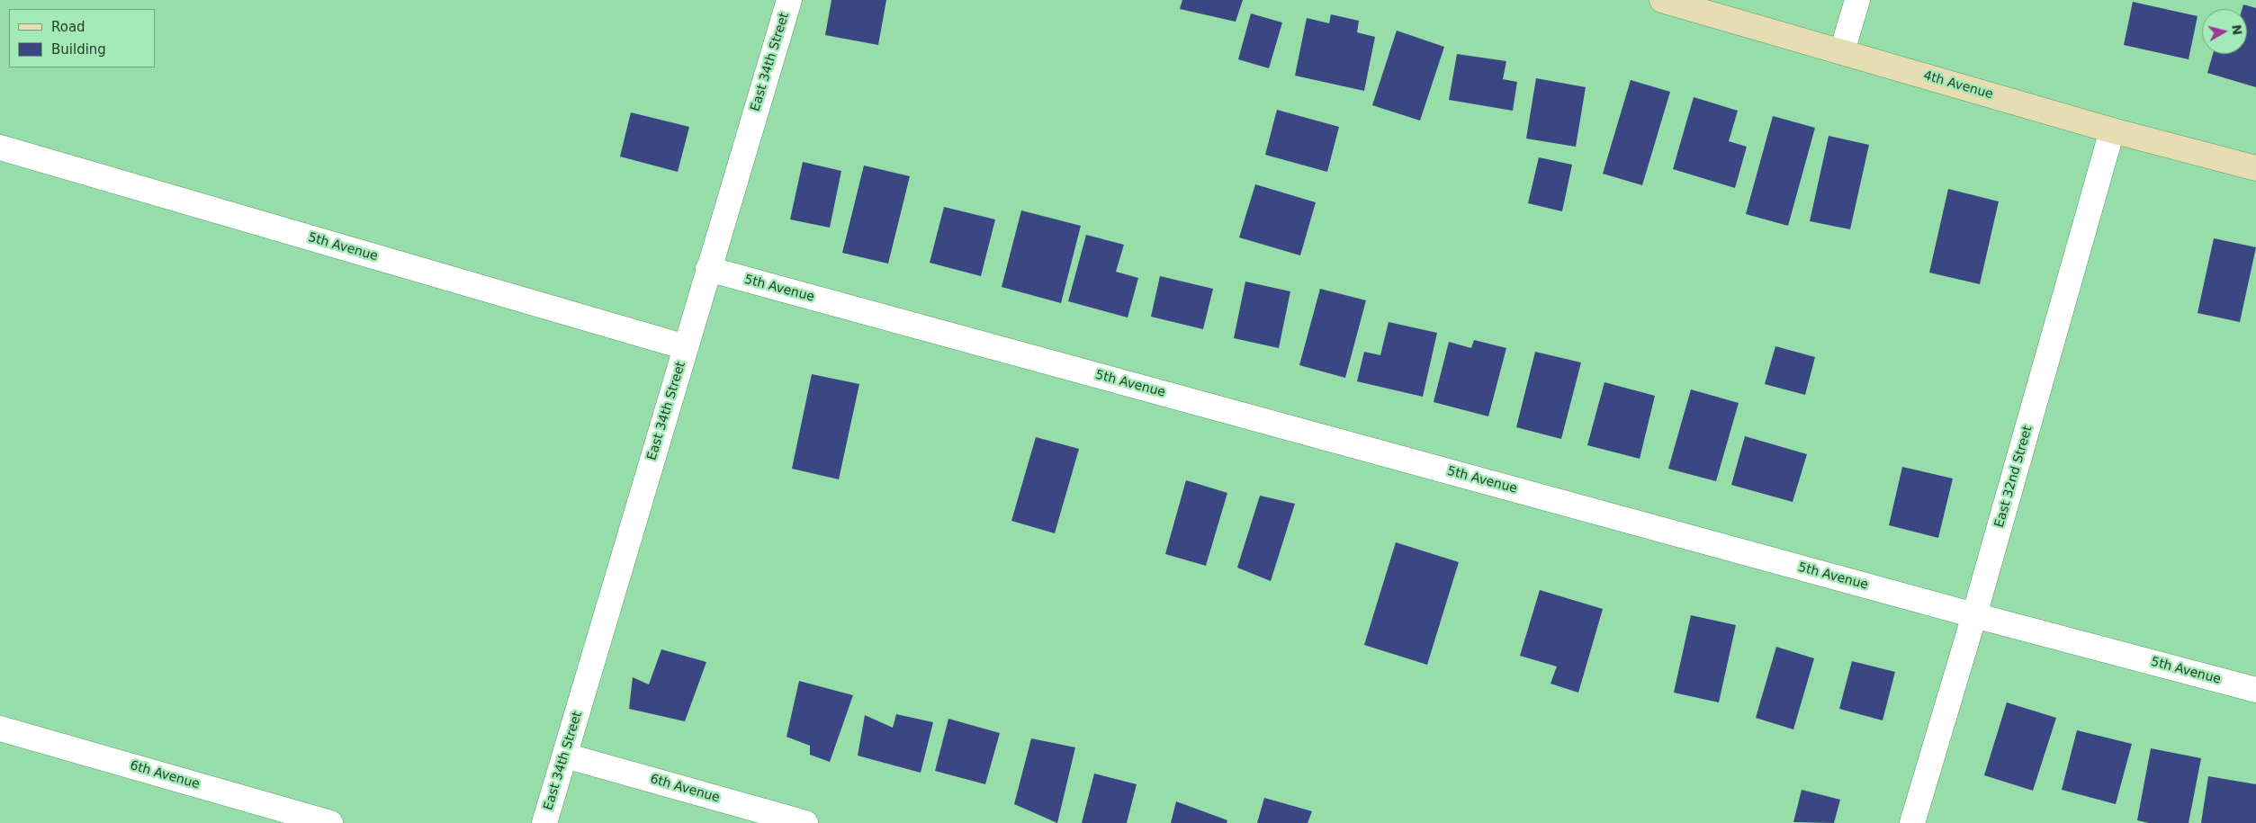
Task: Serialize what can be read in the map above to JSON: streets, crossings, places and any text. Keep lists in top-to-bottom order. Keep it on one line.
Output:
{"streets":{"main road":["4th Avenue"],"street":["East 34th Street","5th Avenue","East 32nd Street","6th Avenue"]},"crossings":[["East 34th Street","5th Avenue"],["East 34th Street","6th Avenue"],["4th Avenue","East 32nd Street"],["5th Avenue","East 32nd Street"]],"legend":["Road","Building"],"north":"right"}
